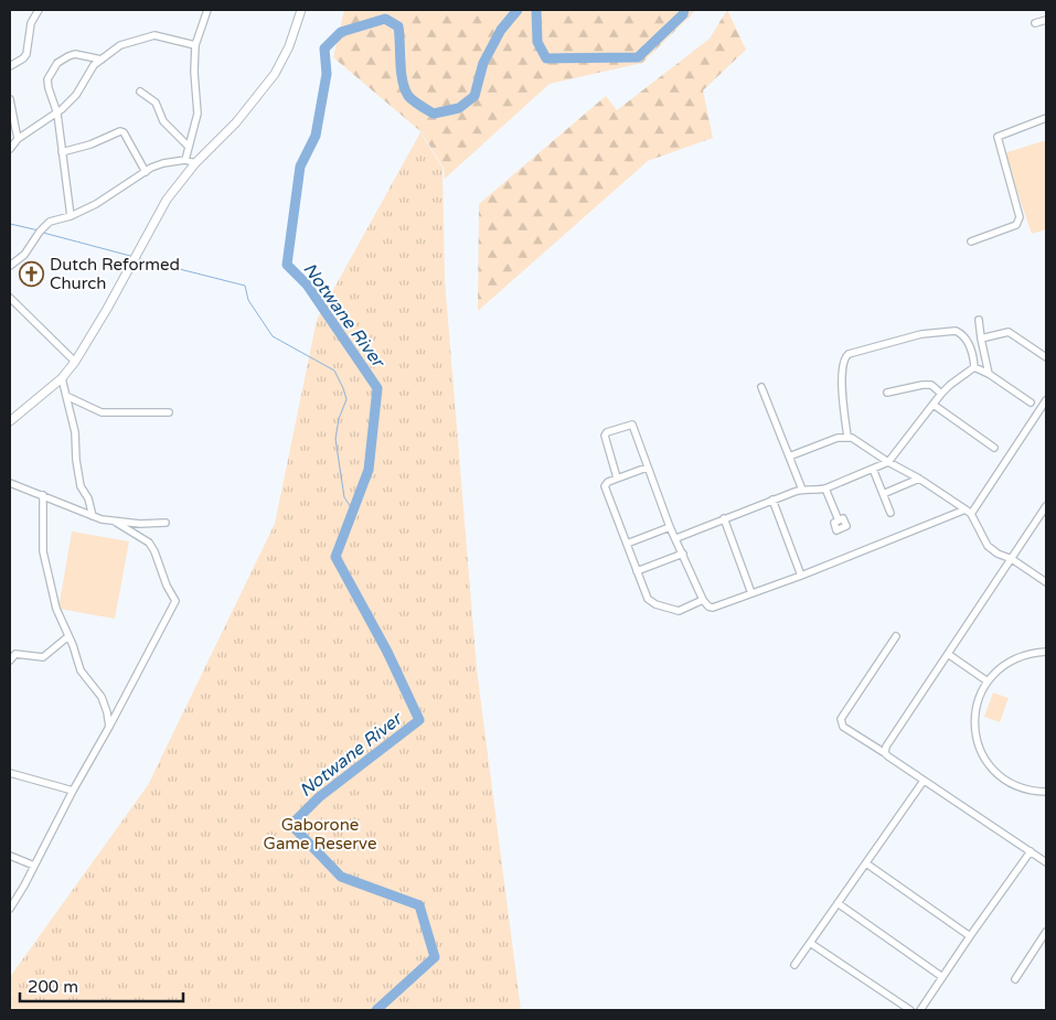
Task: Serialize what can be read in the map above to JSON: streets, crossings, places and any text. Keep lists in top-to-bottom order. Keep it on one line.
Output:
{"water":["Notwane River"],"parks":["Gaborone Game Reserve"],"places":{"church":["Dutch Reformed Church"]},"scale_bar":"200 m"}
